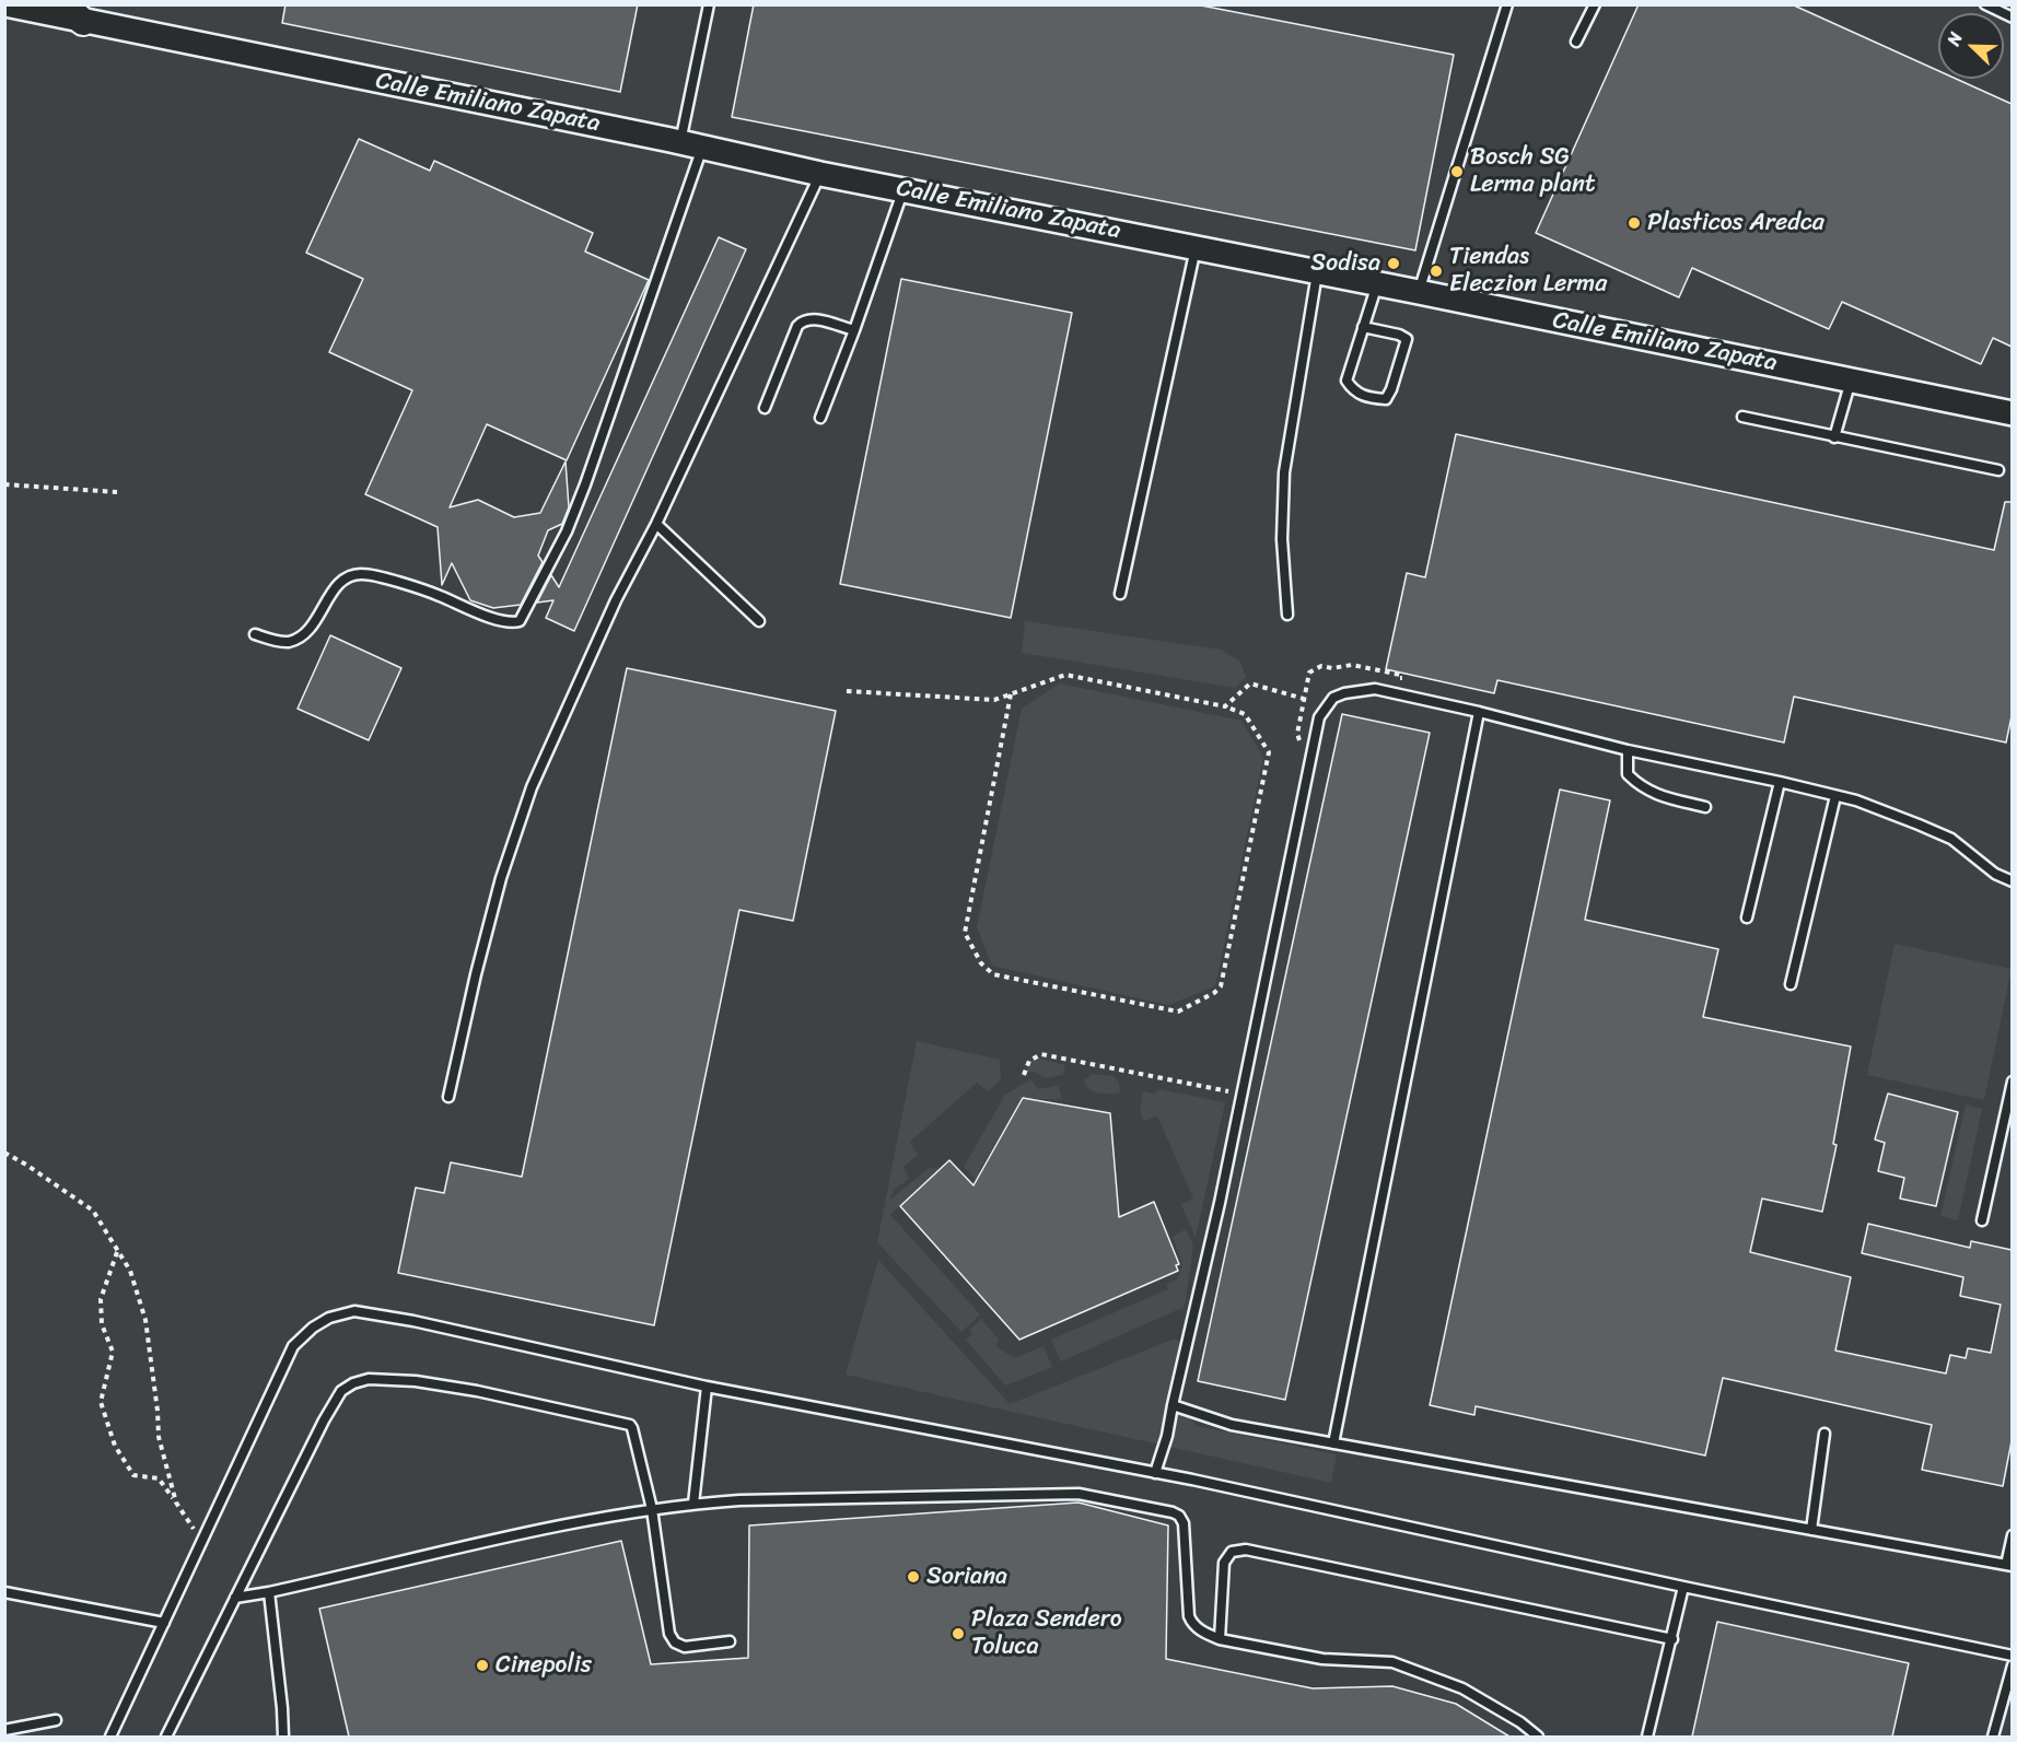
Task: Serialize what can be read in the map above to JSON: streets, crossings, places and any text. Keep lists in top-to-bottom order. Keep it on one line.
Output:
{"streets":{"street":["Calle Emiliano Zapata"]},"places":["Bosch SG Lerma plant","Plasticos Aredca","Sodisa","Tiendas Eleczion Lerma","Soriana","Plaza Sendero Toluca","Cinepolis"],"north":"top left"}
